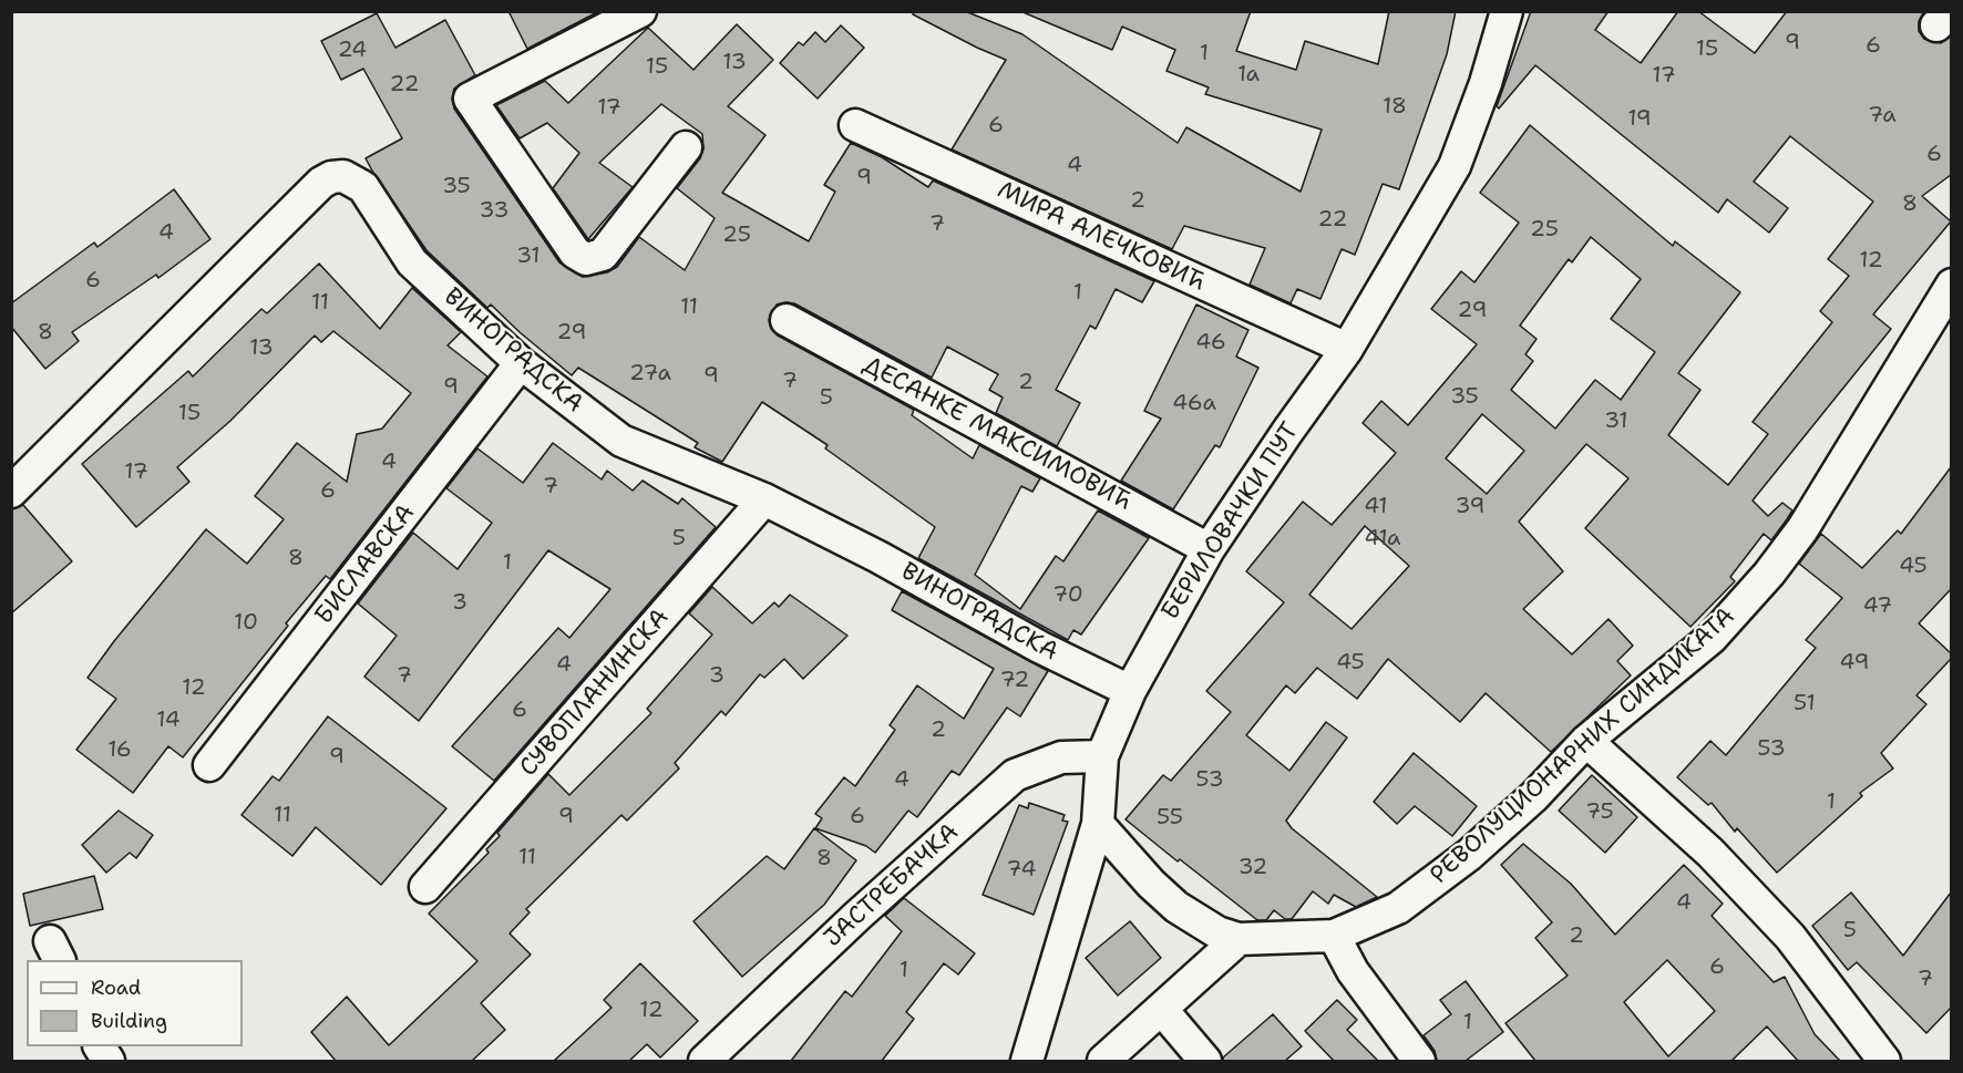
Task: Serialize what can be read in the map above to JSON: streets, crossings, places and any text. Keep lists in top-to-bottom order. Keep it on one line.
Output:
{"streets":{"street":["МИРА АЛЕЧКОВИЋ","ВИНОГРАДСКА","ДЕСАНКЕ МАКСИМОВИЋ","БЕРИЛОВАЧКИ ПУТ","БИСЛАВСКА","СУВОПЛАНИНСКА","РЕВОЛУЦИОНАРНИХ СИНДИКАТА","ЈАСТРЕБАЧКА"]},"crossings":[["МИРА АЛЕЧКОВИЋ","БЕРИЛОВАЧКИ ПУТ"],["ВИНОГРАДСКА","БЕРИЛОВАЧКИ ПУТ"],["ВИНОГРАДСКА","БИСЛАВСКА"],["ВИНОГРАДСКА","СУВОПЛАНИНСКА"],["ДЕСАНКЕ МАКСИМОВИЋ","БЕРИЛОВАЧКИ ПУТ"],["БЕРИЛОВАЧКИ ПУТ","РЕВОЛУЦИОНАРНИХ СИНДИКАТА"],["БЕРИЛОВАЧКИ ПУТ","ЈАСТРЕБАЧКА"]],"house_numbers":["9","6","15","24","1","13","15","1a","17","22","18","17","7a","19","6","6","4","9","35","2","8","33","22","7","25","4","25","31","12","6","1","11","11","29","8","29","46","13","27a","9","7","2","9","35","5","46a","15","31","4","17","7","6","41","39","5","41a","8","1","45","70","3","47","10","45","49","4","7","3","72","12","51","6","14","2","53","16","9","4","53","1","75","11","9","6","55","11","8","32","74","4","5","2","6","1","7","12","1"],"legend":["Road","Building"]}
